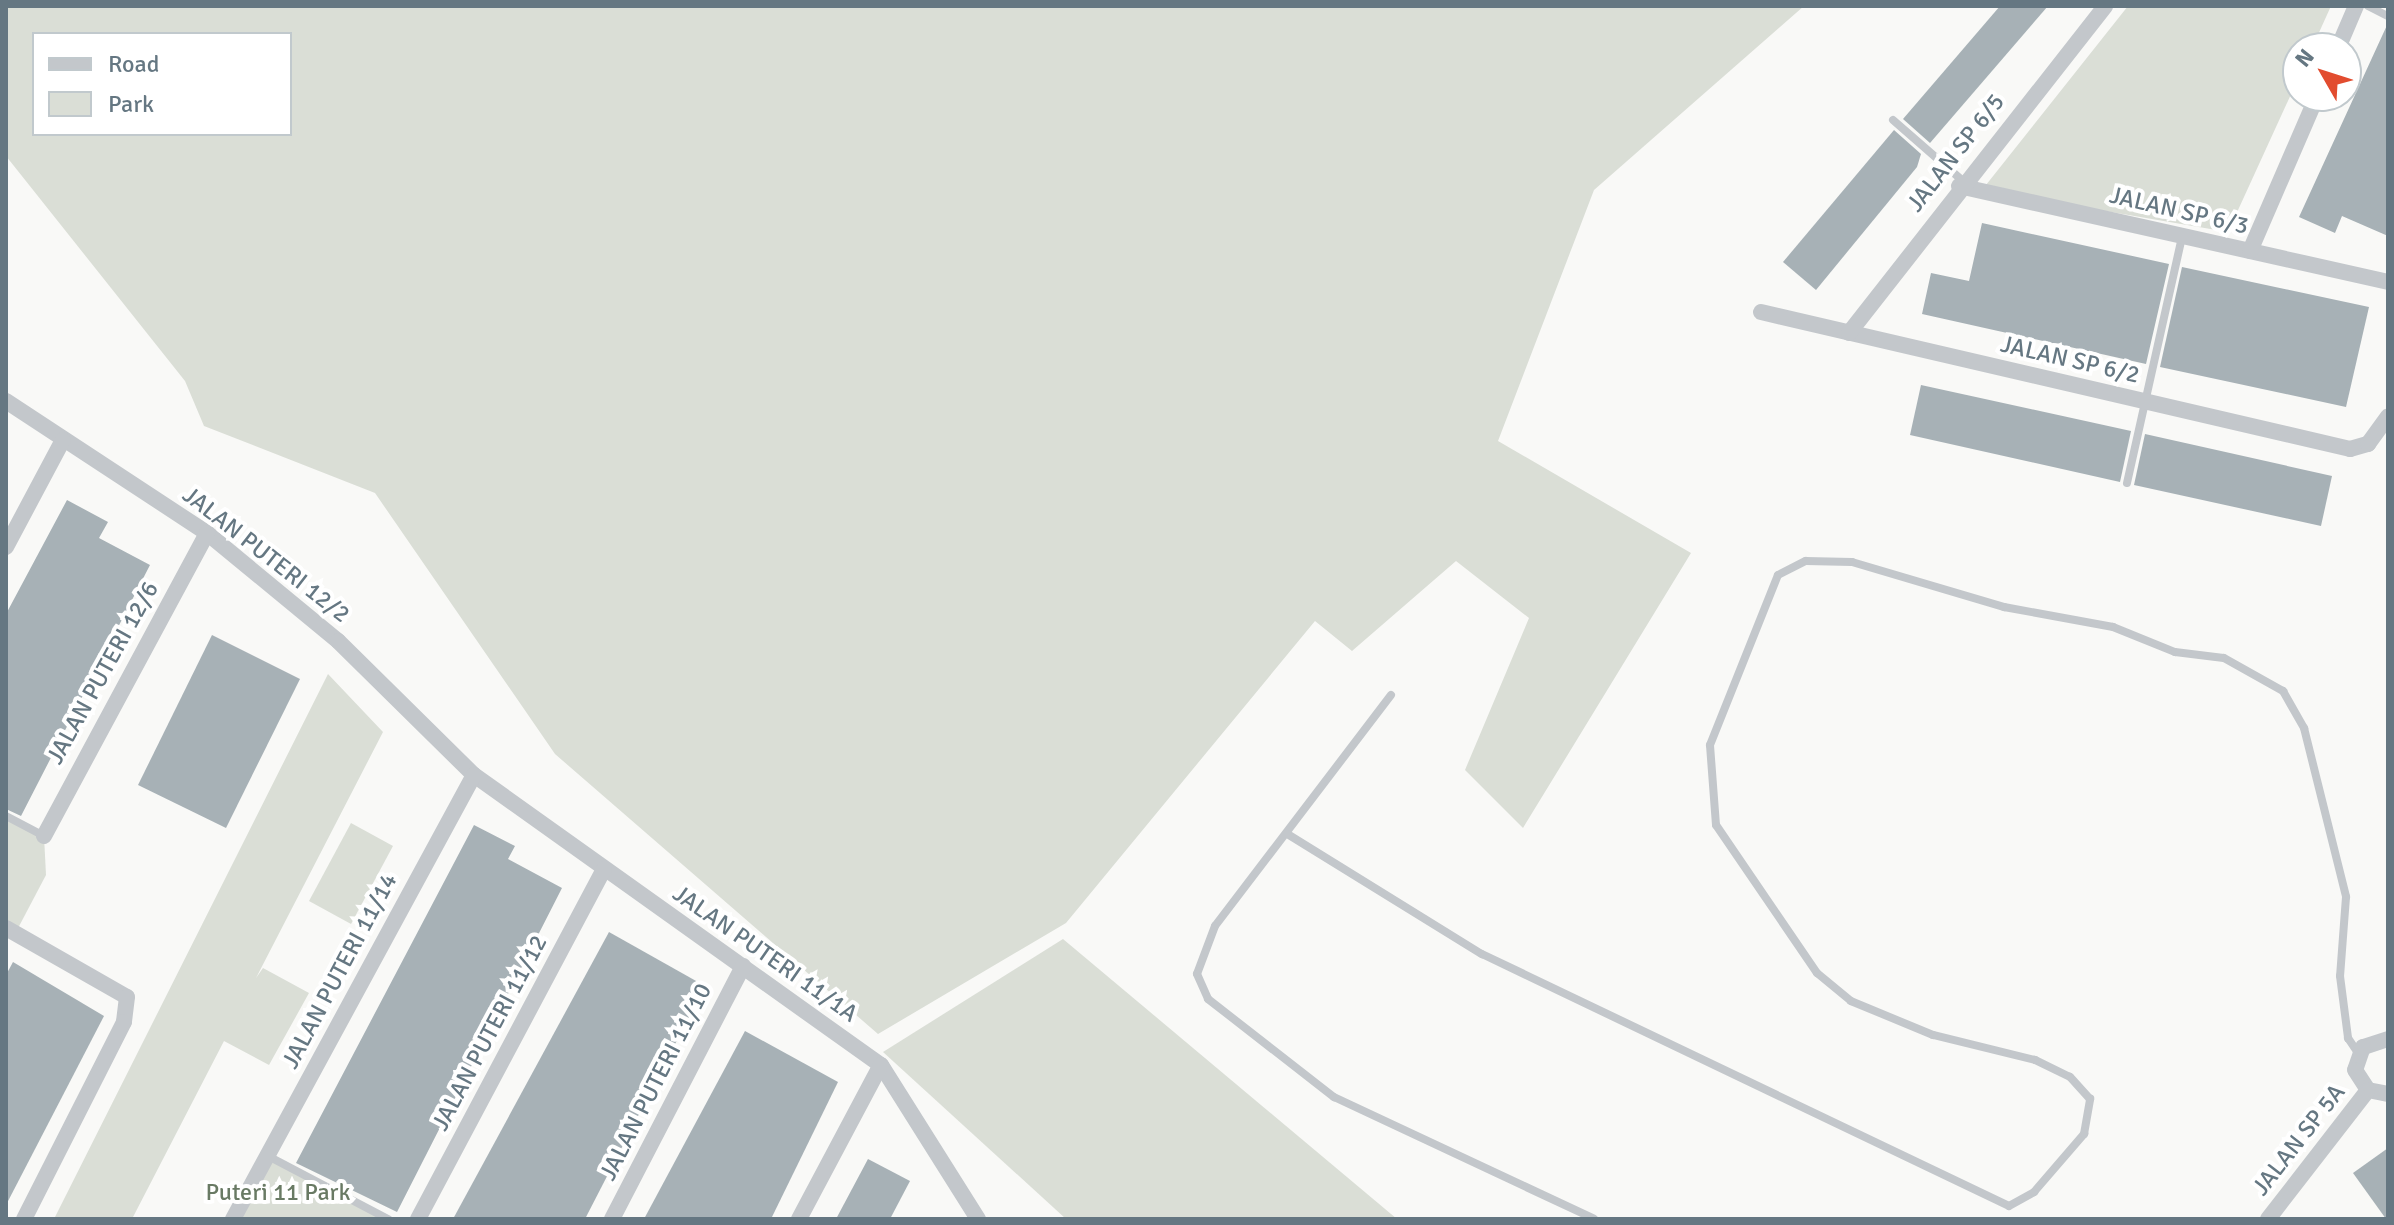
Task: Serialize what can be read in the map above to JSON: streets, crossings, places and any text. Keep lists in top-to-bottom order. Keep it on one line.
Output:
{"streets":{"street":["JALAN SP 6/5","JALAN SP 6/3","JALAN SP 6/2","JALAN PUTERI 12/2","JALAN PUTERI 12/6","JALAN PUTERI 11/1A","JALAN PUTERI 11/14","JALAN PUTERI 11/12","JALAN PUTERI 11/10","JALAN SP 5A"]},"crossings":[["JALAN SP 6/5","JALAN SP 6/3"],["JALAN SP 6/5","JALAN SP 6/2"],["JALAN PUTERI 12/2","JALAN PUTERI 12/6"],["JALAN PUTERI 12/2","JALAN PUTERI 11/1A"],["JALAN PUTERI 12/2","JALAN PUTERI 11/14"],["JALAN PUTERI 11/1A","JALAN PUTERI 11/14"],["JALAN PUTERI 11/1A","JALAN PUTERI 11/12"],["JALAN PUTERI 11/1A","JALAN PUTERI 11/10"]],"parks":["Puteri 11 Park"],"legend":["Road","Park"],"north":"top left"}
